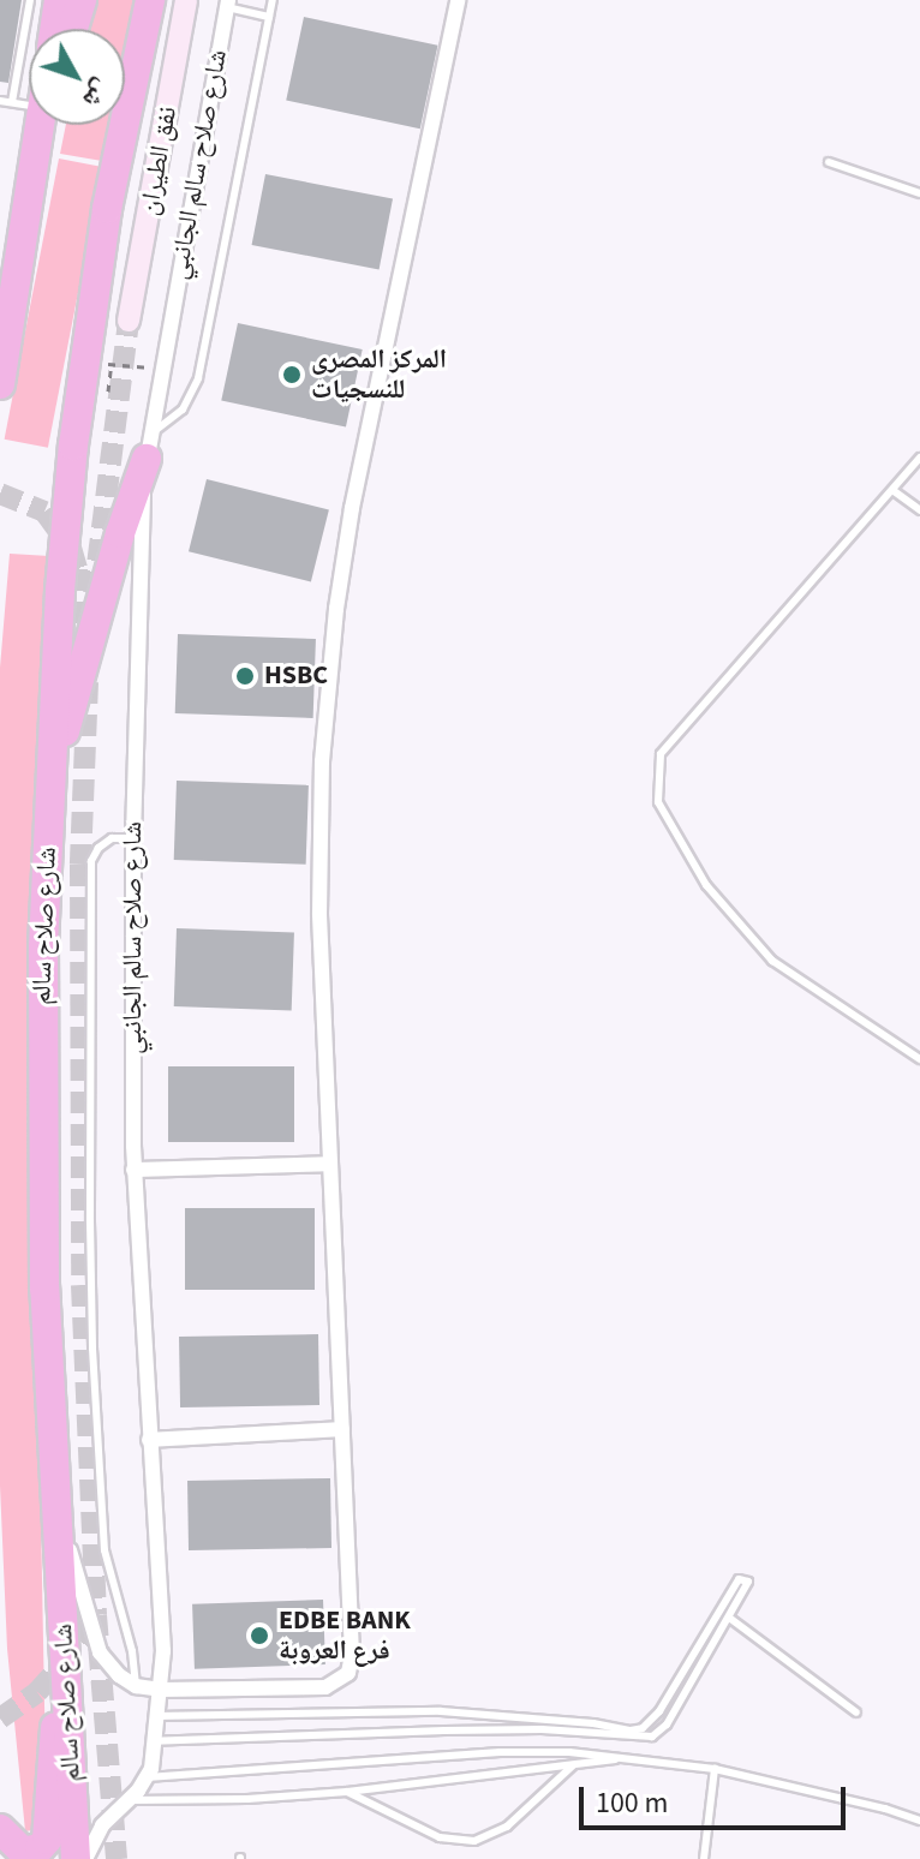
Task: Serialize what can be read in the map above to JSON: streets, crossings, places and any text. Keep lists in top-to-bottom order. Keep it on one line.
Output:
{"streets":{"highway":["شارع صلاح سالم"],"main road":["نفق الطيران"],"street":["شارع صلاح سالم الجانبي"]},"places":["المركز المصرى للنسجيات","HSBC","EDBE BANK فرع العروبة"],"scale_bar":"100 m","north":"bottom right"}
